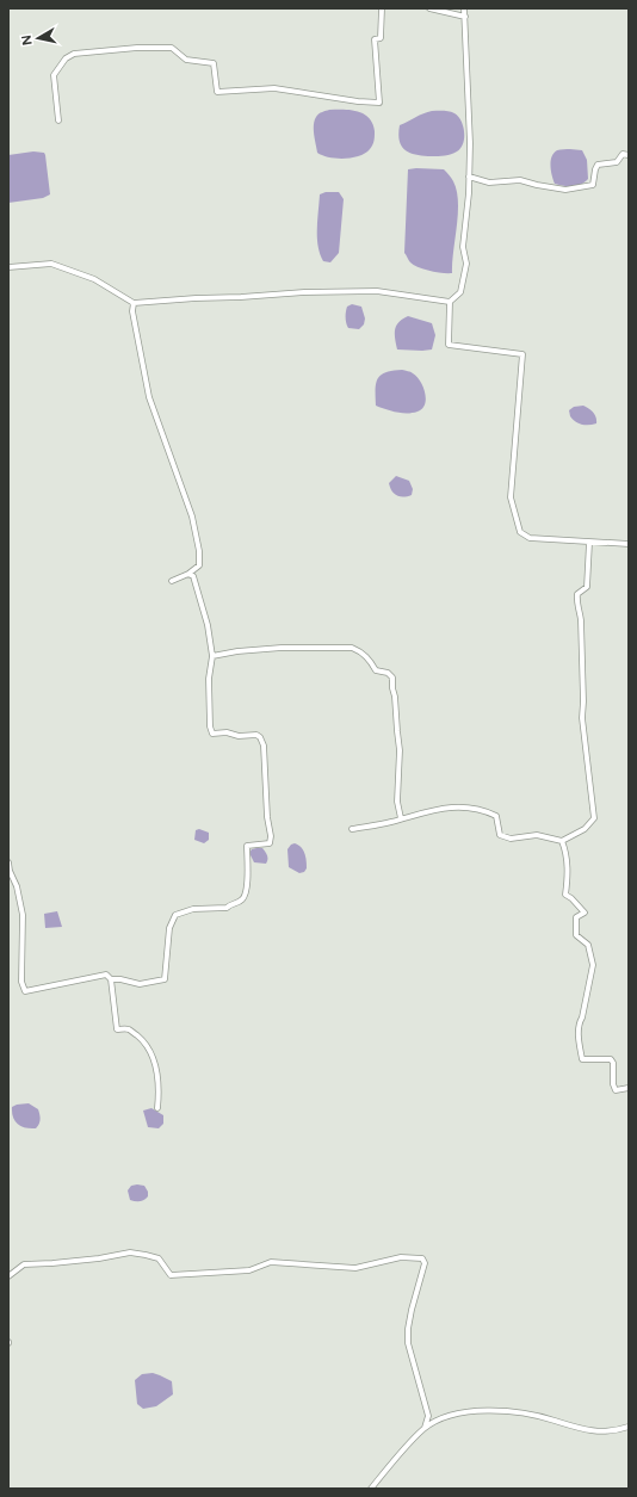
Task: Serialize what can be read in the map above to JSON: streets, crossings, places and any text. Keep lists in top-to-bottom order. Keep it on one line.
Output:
{"north":"left"}
